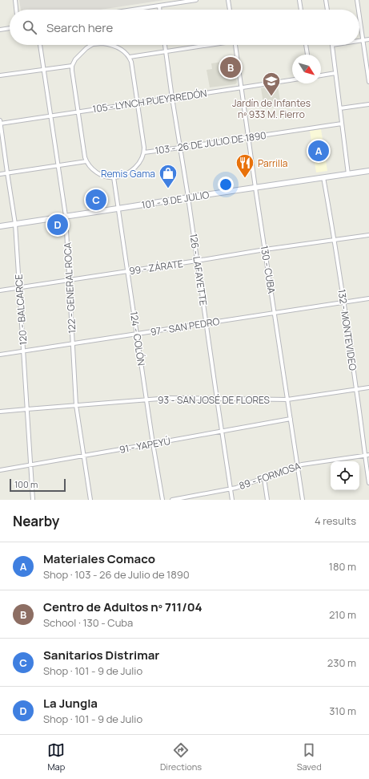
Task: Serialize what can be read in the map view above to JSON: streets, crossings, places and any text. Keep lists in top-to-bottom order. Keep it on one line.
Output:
{"streets":{"street":["105 - LYNCH PUEYRREDÓN","103 - 26 DE JULIO DE 1890","101 - 9 DE JULIO","99 - ZÁRATE","126 - LAFAYETTE","130 - CUBA","122 - GENERAL ROCA","120 - BALCARCE","97 - SAN PEDRO","132 - MONTEVIDEO","124 - COLÓN","93 - SAN JOSÉ DE FLORES","91 - YAPEYÚ","89 - FORMOSA"]},"crossings":[["105 - LYNCH PUEYRREDÓN","103 - 26 DE JULIO DE 1890"],["105 - LYNCH PUEYRREDÓN","126 - LAFAYETTE"],["105 - LYNCH PUEYRREDÓN","130 - CUBA"],["105 - LYNCH PUEYRREDÓN","122 - GENERAL ROCA"],["105 - LYNCH PUEYRREDÓN","120 - BALCARCE"],["105 - LYNCH PUEYRREDÓN","124 - COLÓN"],["103 - 26 DE JULIO DE 1890","126 - LAFAYETTE"],["103 - 26 DE JULIO DE 1890","130 - CUBA"],["103 - 26 DE JULIO DE 1890","124 - COLÓN"],["101 - 9 DE JULIO","126 - LAFAYETTE"],["101 - 9 DE JULIO","130 - CUBA"],["101 - 9 DE JULIO","122 - GENERAL ROCA"],["101 - 9 DE JULIO","120 - BALCARCE"],["101 - 9 DE JULIO","132 - MONTEVIDEO"],["101 - 9 DE JULIO","124 - COLÓN"],["99 - ZÁRATE","126 - LAFAYETTE"],["99 - ZÁRATE","130 - CUBA"],["99 - ZÁRATE","122 - GENERAL ROCA"],["99 - ZÁRATE","120 - BALCARCE"],["99 - ZÁRATE","132 - MONTEVIDEO"],["99 - ZÁRATE","124 - COLÓN"],["126 - LAFAYETTE","97 - SAN PEDRO"],["126 - LAFAYETTE","93 - SAN JOSÉ DE FLORES"],["126 - LAFAYETTE","91 - YAPEYÚ"],["126 - LAFAYETTE","89 - FORMOSA"],["130 - CUBA","97 - SAN PEDRO"],["130 - CUBA","93 - SAN JOSÉ DE FLORES"],["130 - CUBA","91 - YAPEYÚ"],["130 - CUBA","89 - FORMOSA"],["122 - GENERAL ROCA","97 - SAN PEDRO"],["122 - GENERAL ROCA","93 - SAN JOSÉ DE FLORES"],["122 - GENERAL ROCA","91 - YAPEYÚ"],["120 - BALCARCE","97 - SAN PEDRO"],["120 - BALCARCE","93 - SAN JOSÉ DE FLORES"],["120 - BALCARCE","91 - YAPEYÚ"],["97 - SAN PEDRO","132 - MONTEVIDEO"],["97 - SAN PEDRO","124 - COLÓN"],["132 - MONTEVIDEO","93 - SAN JOSÉ DE FLORES"],["132 - MONTEVIDEO","89 - FORMOSA"],["124 - COLÓN","93 - SAN JOSÉ DE FLORES"],["124 - COLÓN","91 - YAPEYÚ"]],"places":{"school or university":["Jardín de Infantes nº 933 M. Fierro"],"restaurant":["Parrilla"],"shop":["Remis Gama"]},"scale_bar":"100 m","north":"bottom right","page":{"search":"Search here","pins":["B","A","C","D"],"scale":"100 m","heading":["Nearby","4 results"],"list":[{"mark":"A","name":"Materiales Comaco","note":"Shop · 103 - 26 de Julio de 1890","value":"180 m"},{"mark":"B","name":"Centro de Adultos nº 711/04","note":"School · 130 - Cuba","value":"210 m"},{"mark":"C","name":"Sanitarios Distrimar","note":"Shop · 101 - 9 de Julio","value":"230 m"},{"mark":"D","name":"La Jungla","note":"Shop · 101 - 9 de Julio","value":"310 m"}],"nav":["Map","Directions","Saved"]}}
